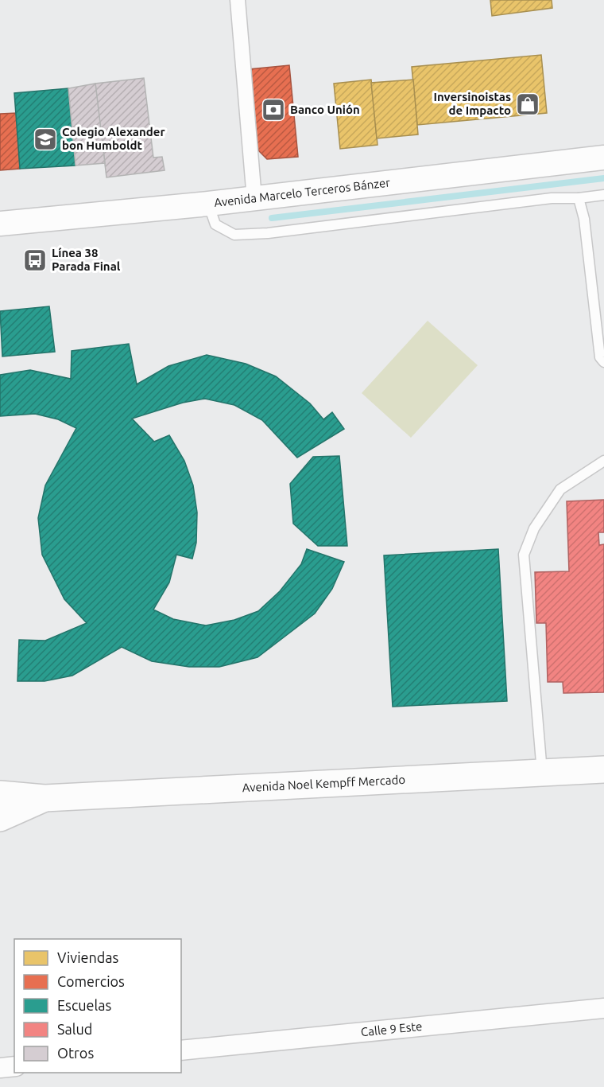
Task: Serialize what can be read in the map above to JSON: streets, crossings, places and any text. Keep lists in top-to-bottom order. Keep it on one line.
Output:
{"streets":{"main road":["Avenida Noel Kempff Mercado"],"street":["Avenida Marcelo Terceros Bánzer","Calle 9 Este"]},"places":{"shop":["Inversinoistas de Impacto"],"bank":["Banco Unión"],"school or university":["Colegio Alexander bon Humboldt"],"bus stop":["Línea 38 Parada Final"]},"legend":["Viviendas","Comercios","Escuelas","Salud","Otros"]}
